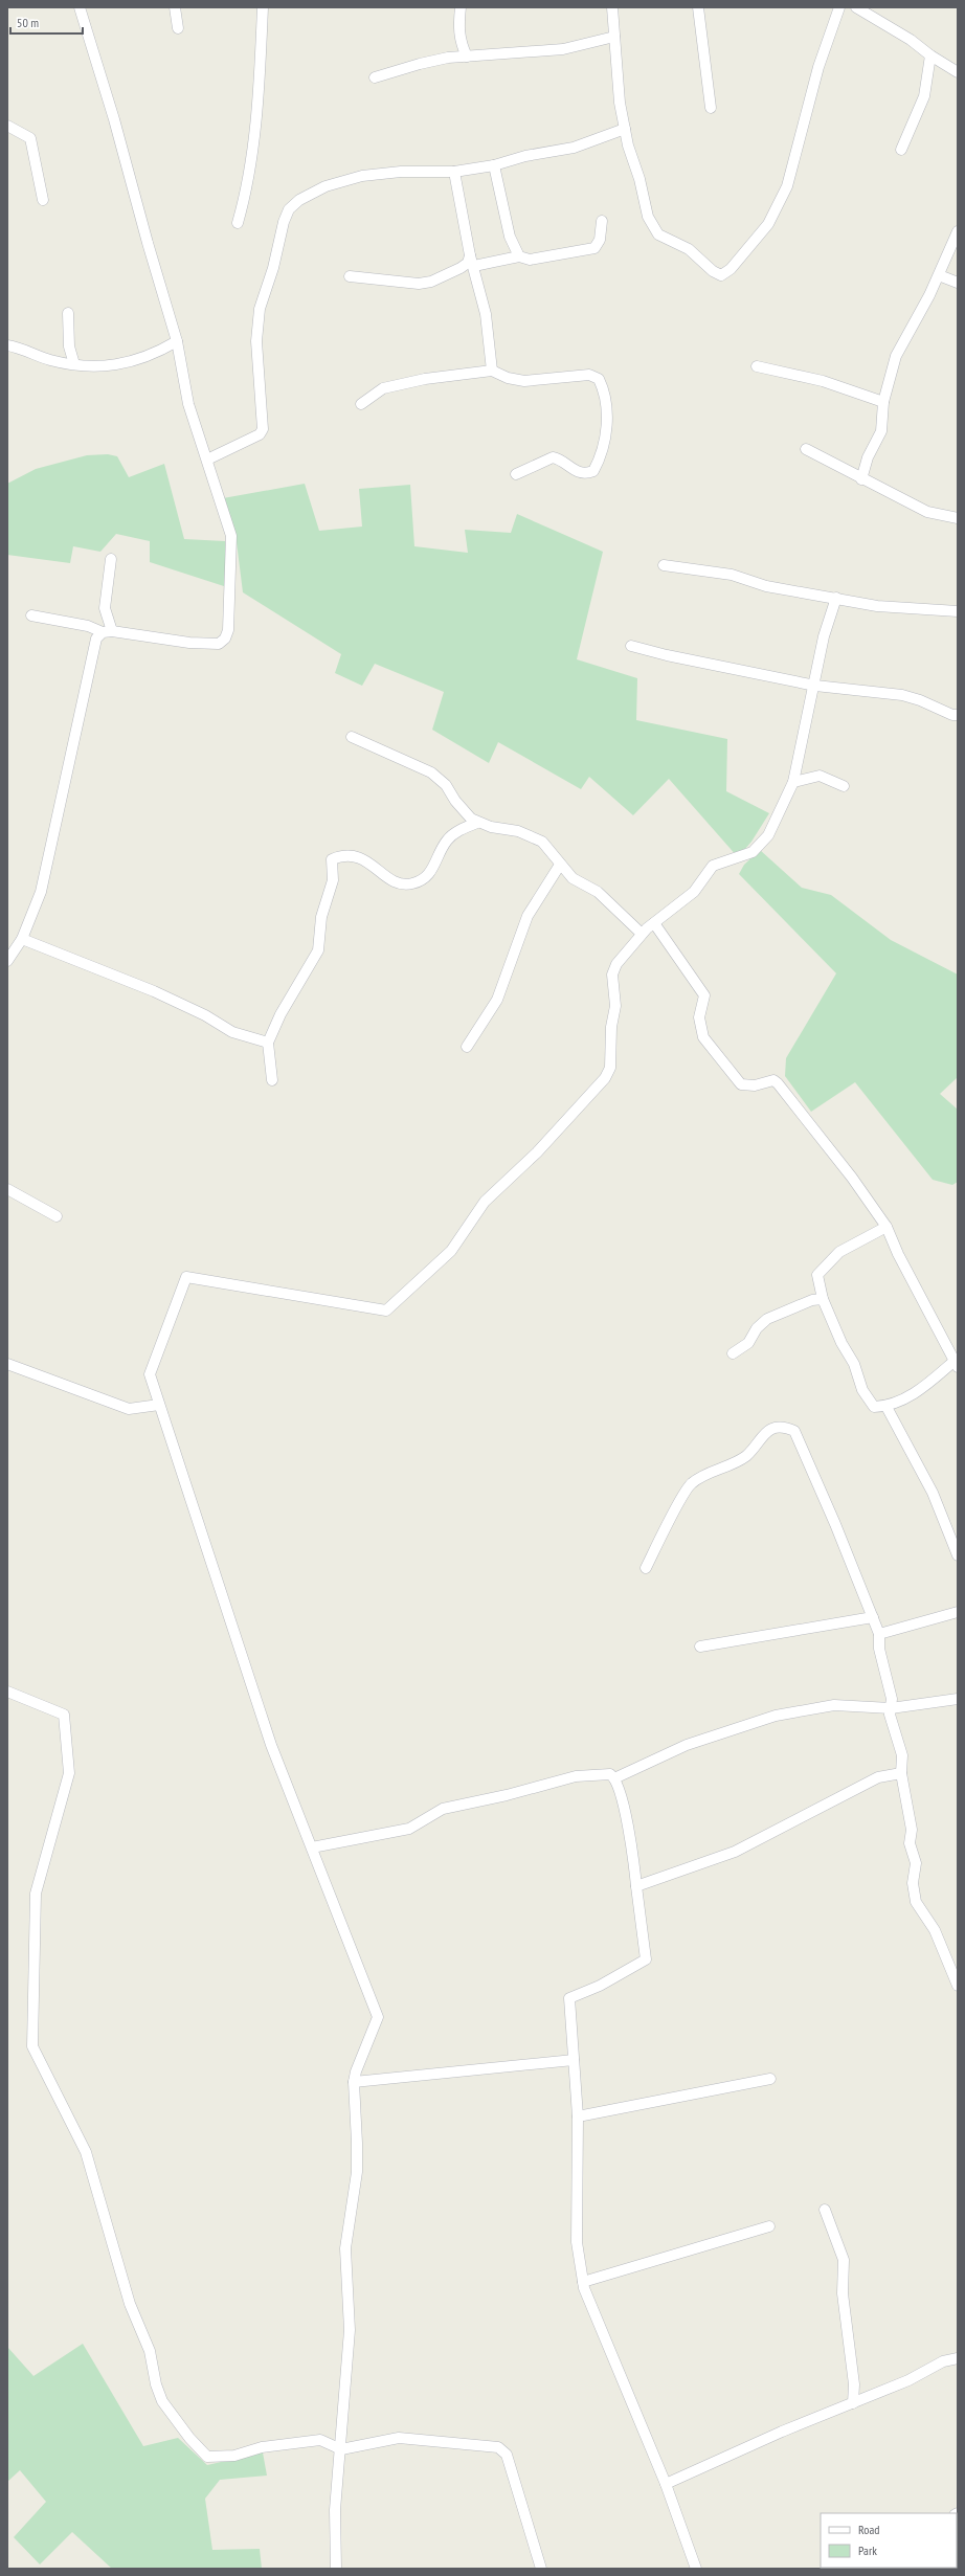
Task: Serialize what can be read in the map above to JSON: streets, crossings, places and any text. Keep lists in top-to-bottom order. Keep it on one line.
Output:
{"legend":["Road","Park"],"scale_bar":"50 m"}
